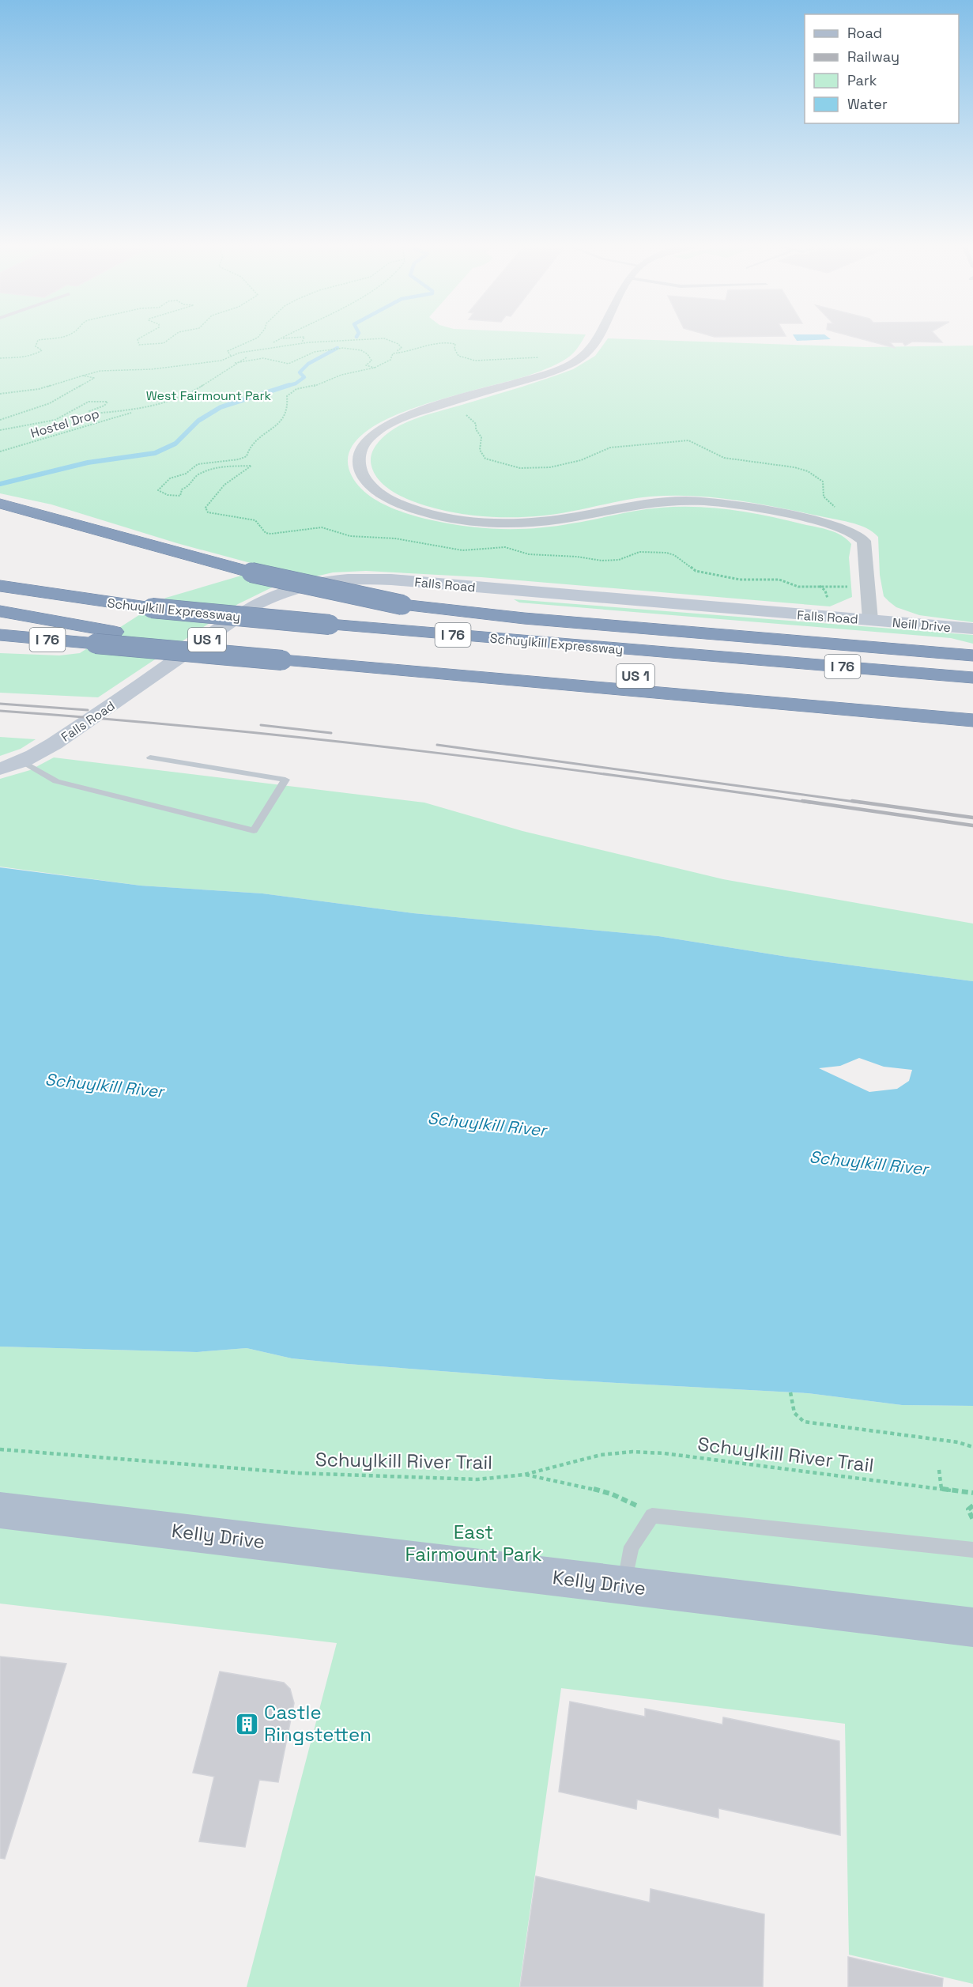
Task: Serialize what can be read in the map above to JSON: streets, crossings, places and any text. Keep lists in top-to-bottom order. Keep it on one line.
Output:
{"streets":{"highway":["Schuylkill Expressway","I 76","US 1"],"main road":["Falls Road","Neill Drive","Kelly Drive"],"path":["Hostel Drop","Schuylkill River Trail"]},"crossings":[["Falls Road","Neill Drive"]],"water":["Schuylkill River"],"parks":["West Fairmount Park","East Fairmount Park"],"places":{"building":["Castle Ringstetten"]},"legend":["Road","Railway","Park","Water"]}
